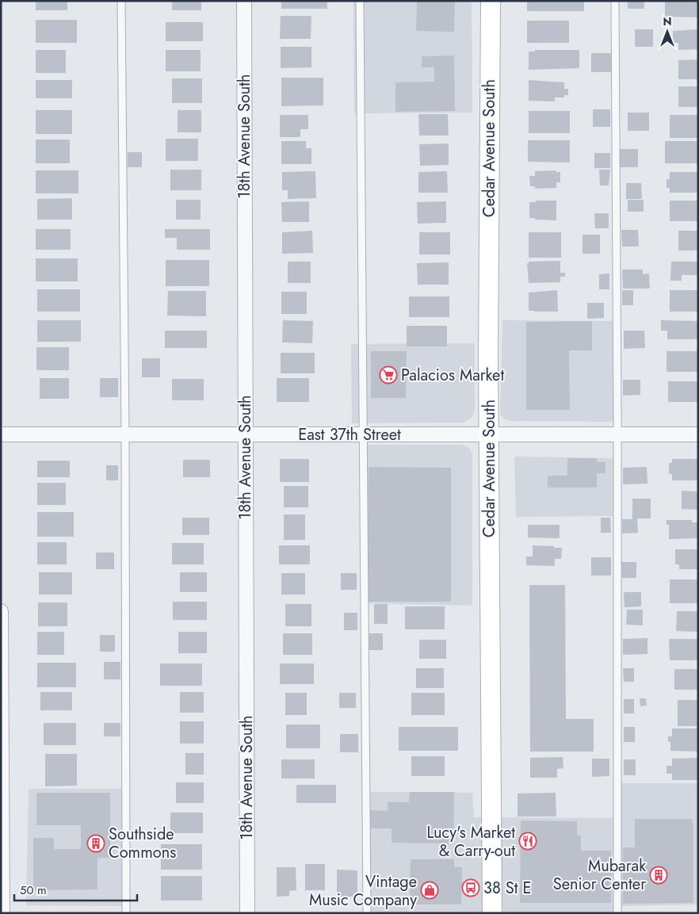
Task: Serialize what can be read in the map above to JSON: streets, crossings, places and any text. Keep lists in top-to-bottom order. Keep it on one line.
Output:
{"streets":{"main road":["Cedar Avenue South"],"street":["18th Avenue South","East 37th Street"]},"crossings":[["18th Avenue South","East 37th Street"],["Cedar Avenue South","East 37th Street"]],"places":{"supermarket":["Palacios Market"],"restaurant":["Lucy's Market & Carry-out"],"building":["Southside Commons","Mubarak Senior Center"],"bus stop":["38 St E"],"shop":["Vintage Music Company"]},"scale_bar":"50 m","north":"top"}
